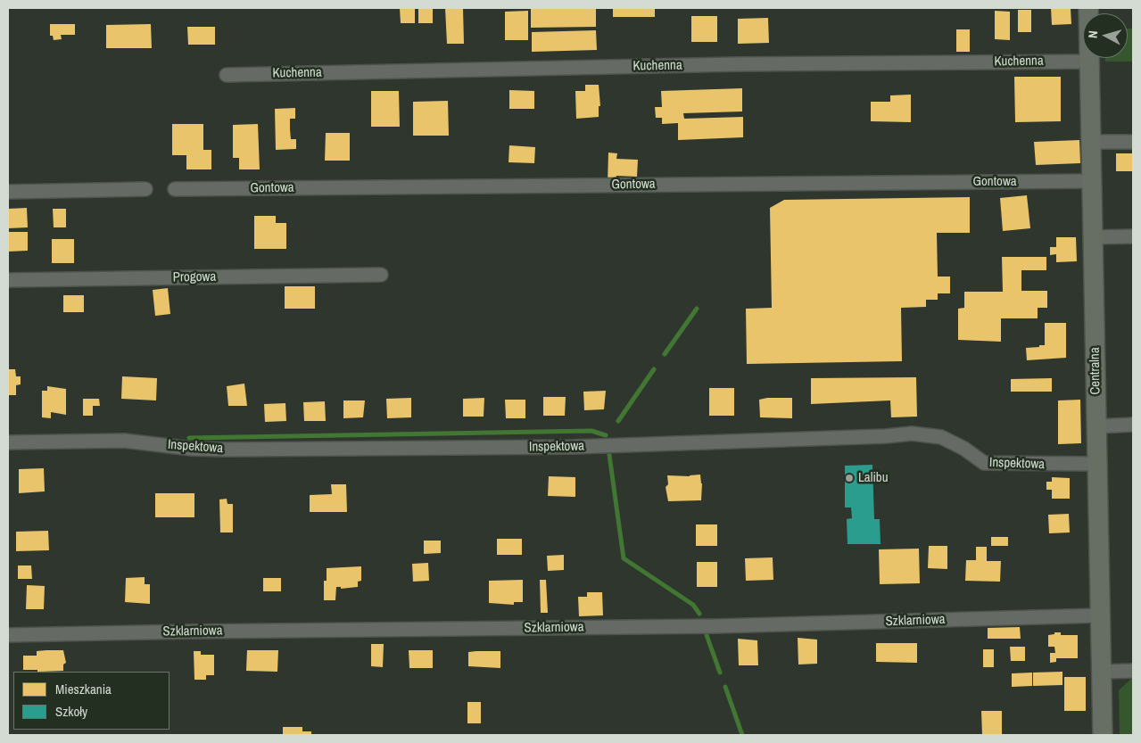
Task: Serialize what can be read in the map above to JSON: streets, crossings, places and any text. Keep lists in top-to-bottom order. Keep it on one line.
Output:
{"streets":{"street":["Kuchenna","Gontowa","Progowa","Centralna","Inspektowa","Szklarniowa"]},"crossings":[["Kuchenna","Centralna"],["Gontowa","Centralna"],["Centralna","Inspektowa"],["Centralna","Szklarniowa"]],"places":["Lalibu"],"legend":["Mieszkania","Szkoły"],"north":"left"}
